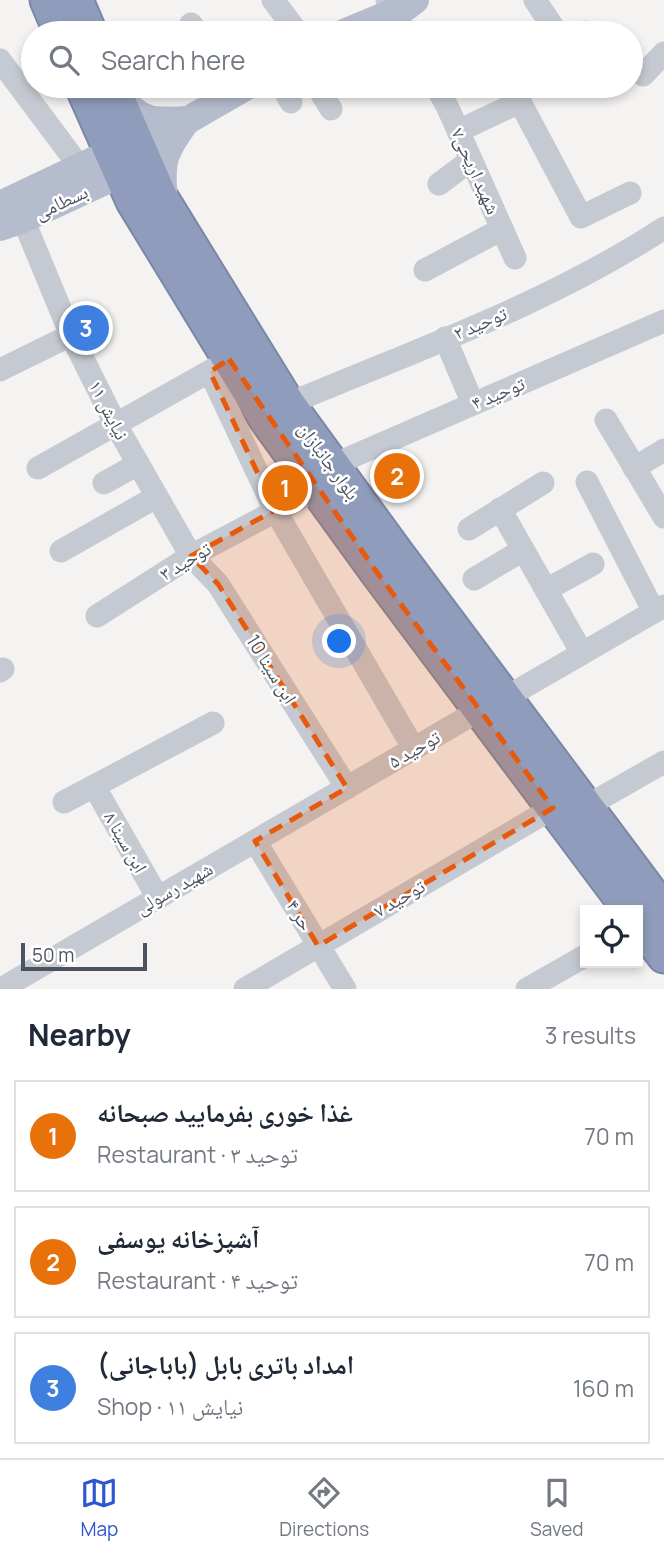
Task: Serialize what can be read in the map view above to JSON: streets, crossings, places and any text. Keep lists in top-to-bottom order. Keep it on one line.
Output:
{"streets":{"highway":["بلوار جانبازان"],"main road":["بسطامی"],"street":["شهید اریحی۷","توحید ۲","توحید ۴","نیایش ۱۱","توحید ۳","ابن سینا 10","توحید ۵","ابن سینا ۸","شهید رسولی","توحید ۷","حر ۴"]},"crossings":[["بسطامی","نیایش ۱۱"],["بسطامی","بلوار جانبازان"],["توحید ۲","بلوار جانبازان"],["توحید ۴","بلوار جانبازان"],["توحید ۴","توحید ۳"],["نیایش ۱۱","توحید ۳"],["نیایش ۱۱","ابن سینا 10"],["بلوار جانبازان","توحید ۳"],["بلوار جانبازان","توحید ۵"],["بلوار جانبازان","توحید ۷"],["توحید ۳","ابن سینا 10"],["ابن سینا 10","توحید ۵"],["ابن سینا 10","شهید رسولی"],["توحید ۵","شهید رسولی"],["ابن سینا ۸","شهید رسولی"],["شهید رسولی","حر ۴"],["توحید ۷","حر ۴"]],"scale_bar":"50 m","page":{"search":"Search here","pins":["3","2","1"],"scale":"50 m","heading":["Nearby","3 results"],"list":[{"mark":"1","name":"غذا خوری بفرمایید صبحانه","note":"Restaurant · توحید ۳","value":"70 m"},{"mark":"2","name":"آشپزخانه یوسفی","note":"Restaurant · توحید ۴","value":"70 m"},{"mark":"3","name":"امداد باتری بابل (باباجانی)","note":"Shop · نیایش ۱۱","value":"160 m"}],"nav":["Map","Directions","Saved"]}}
